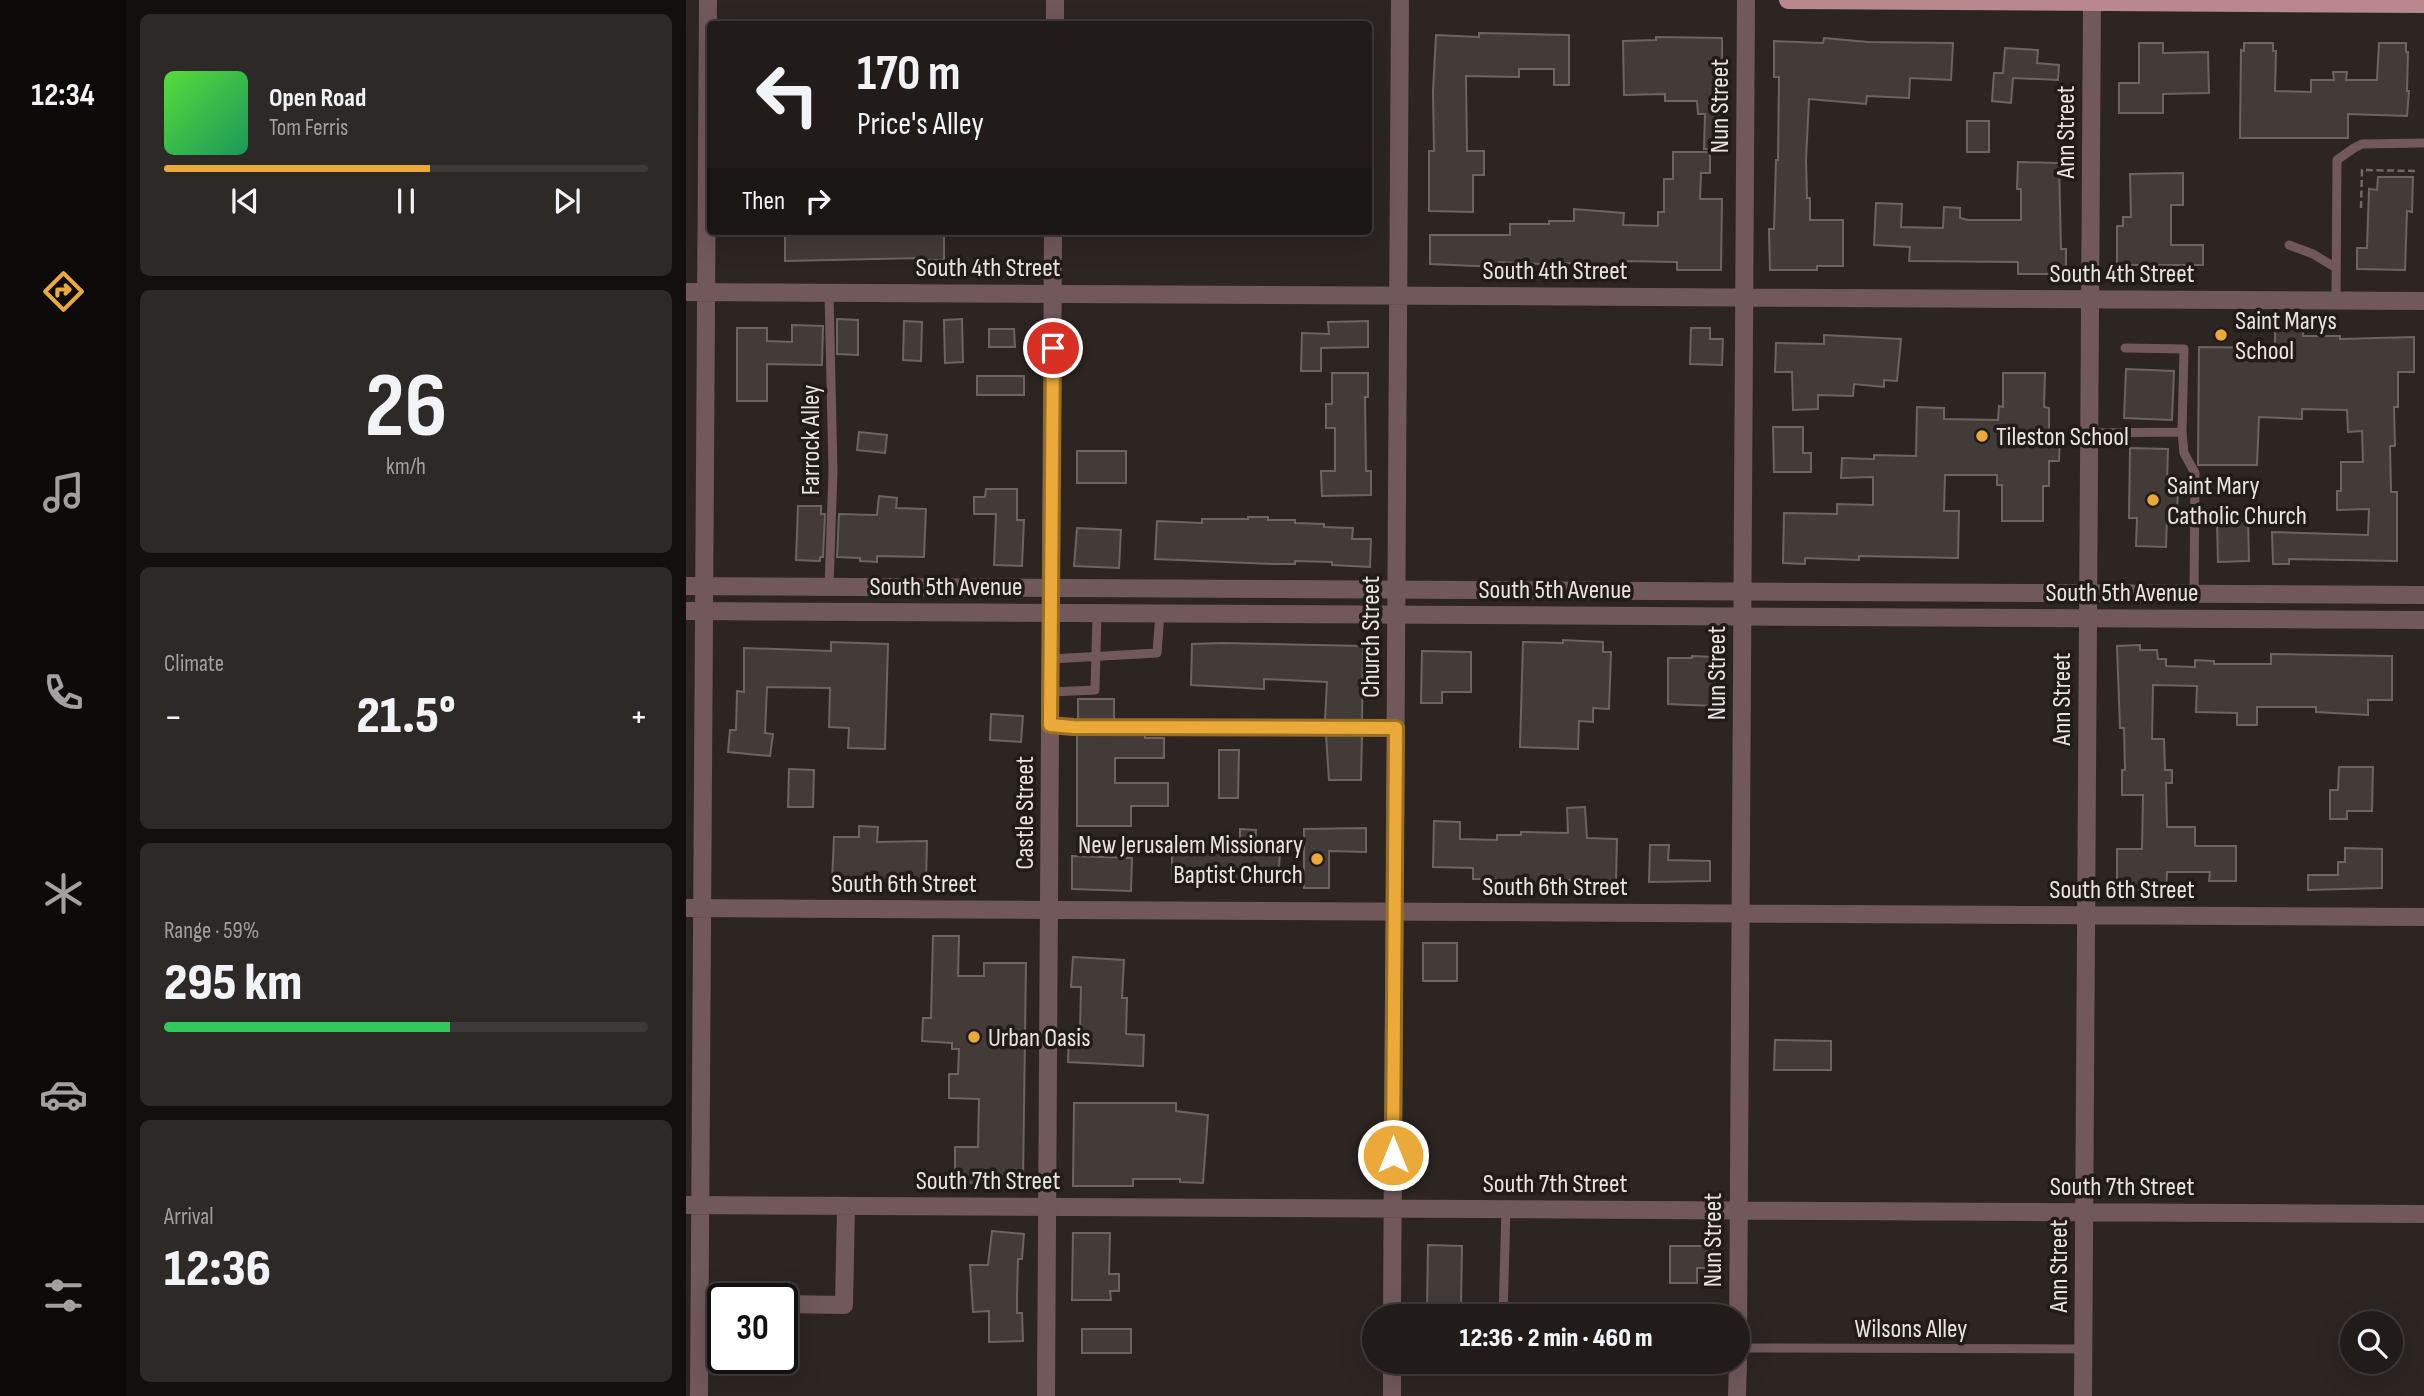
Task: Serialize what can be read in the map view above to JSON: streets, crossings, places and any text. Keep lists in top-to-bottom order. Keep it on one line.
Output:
{"streets":{"street":["Nun Street","Ann Street","South 4th Street","South 5th Avenue","Church Street","Castle Street","South 6th Street","South 7th Street"],"lane":["Farrock Alley","Wilsons Alley"]},"crossings":[["Nun Street","South 4th Street"],["Nun Street","South 5th Avenue"],["Nun Street","South 6th Street"],["Nun Street","South 7th Street"],["Ann Street","South 4th Street"],["Ann Street","South 5th Avenue"],["Ann Street","South 6th Street"],["Ann Street","South 7th Street"],["Ann Street","Wilsons Alley"],["South 4th Street","Farrock Alley"],["South 4th Street","Church Street"],["South 4th Street","Castle Street"],["Farrock Alley","South 5th Avenue"],["South 5th Avenue","Church Street"],["South 5th Avenue","Castle Street"],["Church Street","South 6th Street"],["Church Street","South 7th Street"],["Castle Street","South 6th Street"],["Castle Street","South 7th Street"]],"places":["Saint Marys School","Tileston School","Saint Mary Catholic Church","New Jerusalem Missionary Baptist Church","Urban Oasis"],"page":{"tabs":"12:34","turn":["170 m","Price's Alley"],"song":["Open Road","Tom Ferris"],"then":"Then","tile":[["26","km/h"],"Climate",["Range · 59%","295 km"],["Arrival","12:36"]],"heat":["−","21.5°","+"],"limit":"30","trip":"12:36 · 2 min · 460 m"}}
